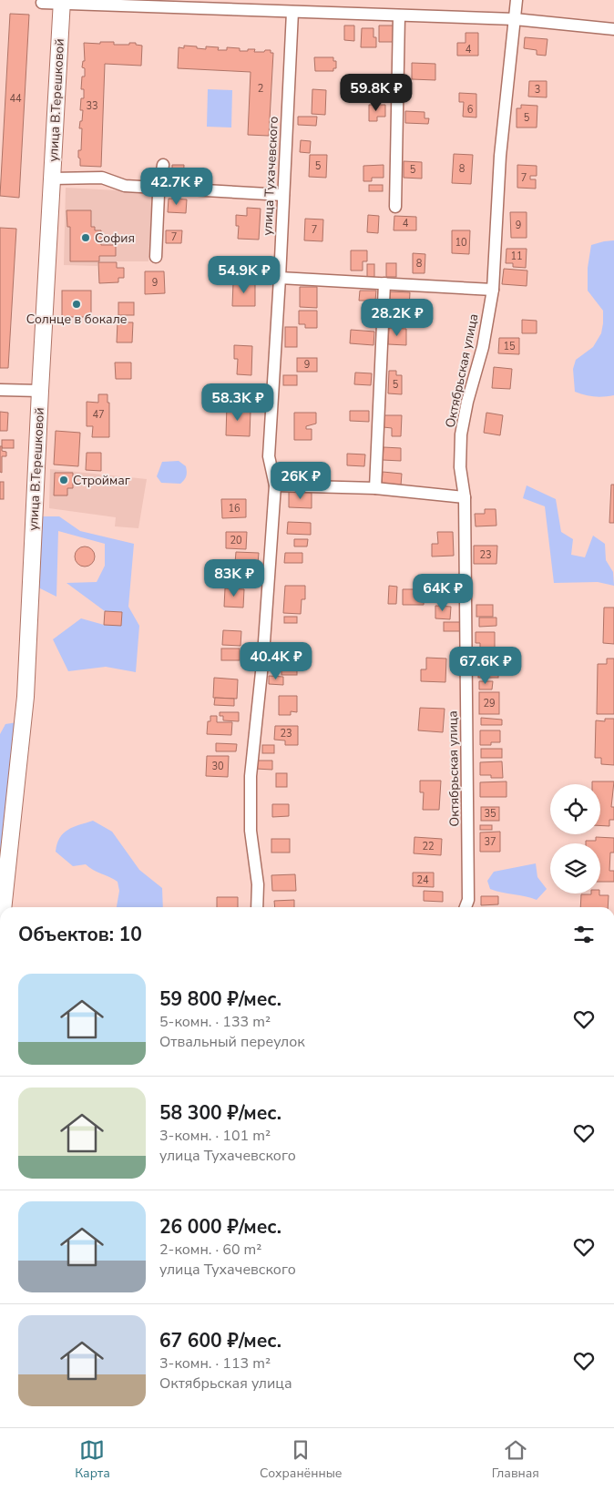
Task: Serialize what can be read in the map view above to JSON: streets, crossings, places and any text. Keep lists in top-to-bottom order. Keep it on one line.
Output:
{"streets":{"main road":["улица В.Терешковой"],"street":["улица Тухачевского","Октябрьская улица"]},"places":["София","Солнце в бокале","Строймаг"],"house_numbers":["4","2","3","44","33","6","5","5","8","5","7","4","9","7","7","10","11","8","9","15","9","5","47","16","20","23","29","23","30","35","37","22","24"],"page":{"price":["59.8K ₽","42.7K ₽","54.9K ₽","28.2K ₽","58.3K ₽","26K ₽","83K ₽","64K ₽","40.4K ₽","67.6K ₽"],"heading":"Объектов: 10","list":[{"name":"59 800 ₽/мес.","note":"5-комн. · 133 m² · Отвальный переулок"},{"name":"58 300 ₽/мес.","note":"3-комн. · 101 m² · улица Тухачевского"},{"name":"26 000 ₽/мес.","note":"2-комн. · 60 m² · улица Тухачевского"},{"name":"67 600 ₽/мес.","note":"3-комн. · 113 m² · Октябрьская улица"}],"tabs":["Карта","Сохранённые","Главная"]}}
